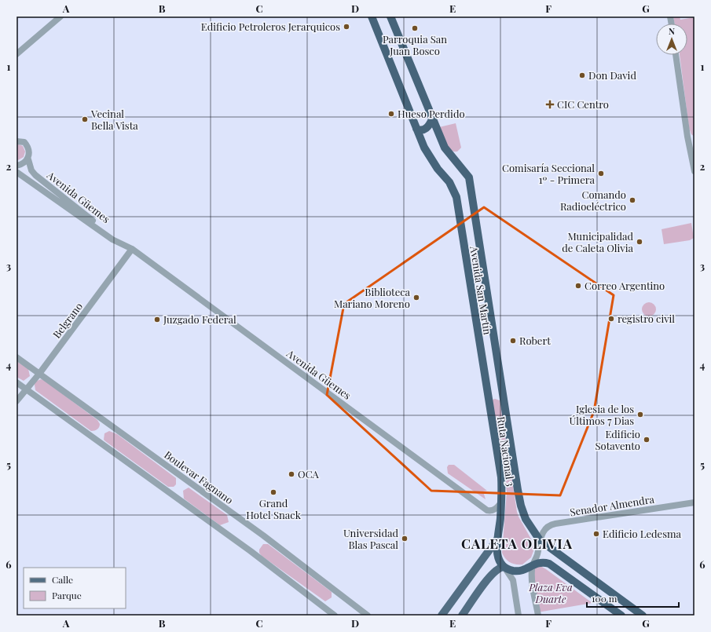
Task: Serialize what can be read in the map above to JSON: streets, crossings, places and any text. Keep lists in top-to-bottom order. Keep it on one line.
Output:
{"streets":{"highway":["Avenida San Martín","Ruta Nacional 3"],"street":["Avenida Güemes","Belgrano","Boulevar Fagnano","Senador Almendra"]},"crossings":[["Avenida Güemes","Belgrano"],["Avenida Güemes","Ruta Nacional 3"],["Avenida San Martín","Ruta Nacional 3"],["Belgrano","Boulevar Fagnano"],["Ruta Nacional 3","Senador Almendra"]],"districts":["CALETA OLIVIA"],"parks":["Plaza Eva Duarte"],"places":{"other":["Edificio Petroleros Jerarquicos","Parroquia San Juan Bosco","Don David","Hueso Perdido","Vecinal Bella Vista","Comisaría Seccional 1º - Primera","Comando Radioeléctrico","Municipalidad de Caleta Olivia","Correo Argentino","Biblioteca Mariano Moreno","registro civil","Juzgado Federal","Robert","Iglesia de los Últimos 7 Dias","Edificio Sotavento","OCA","Grand Hotel Snack","Edificio Ledesma","Universidad Blas Pascal"],"health":["CIC Centro"]},"legend":["Calle","Parque"],"scale_bar":"100 m","north":"top","grid":{"columns":["A","B","C","D","E","F","G"],"rows":["1","2","3","4","5","6"]}}
